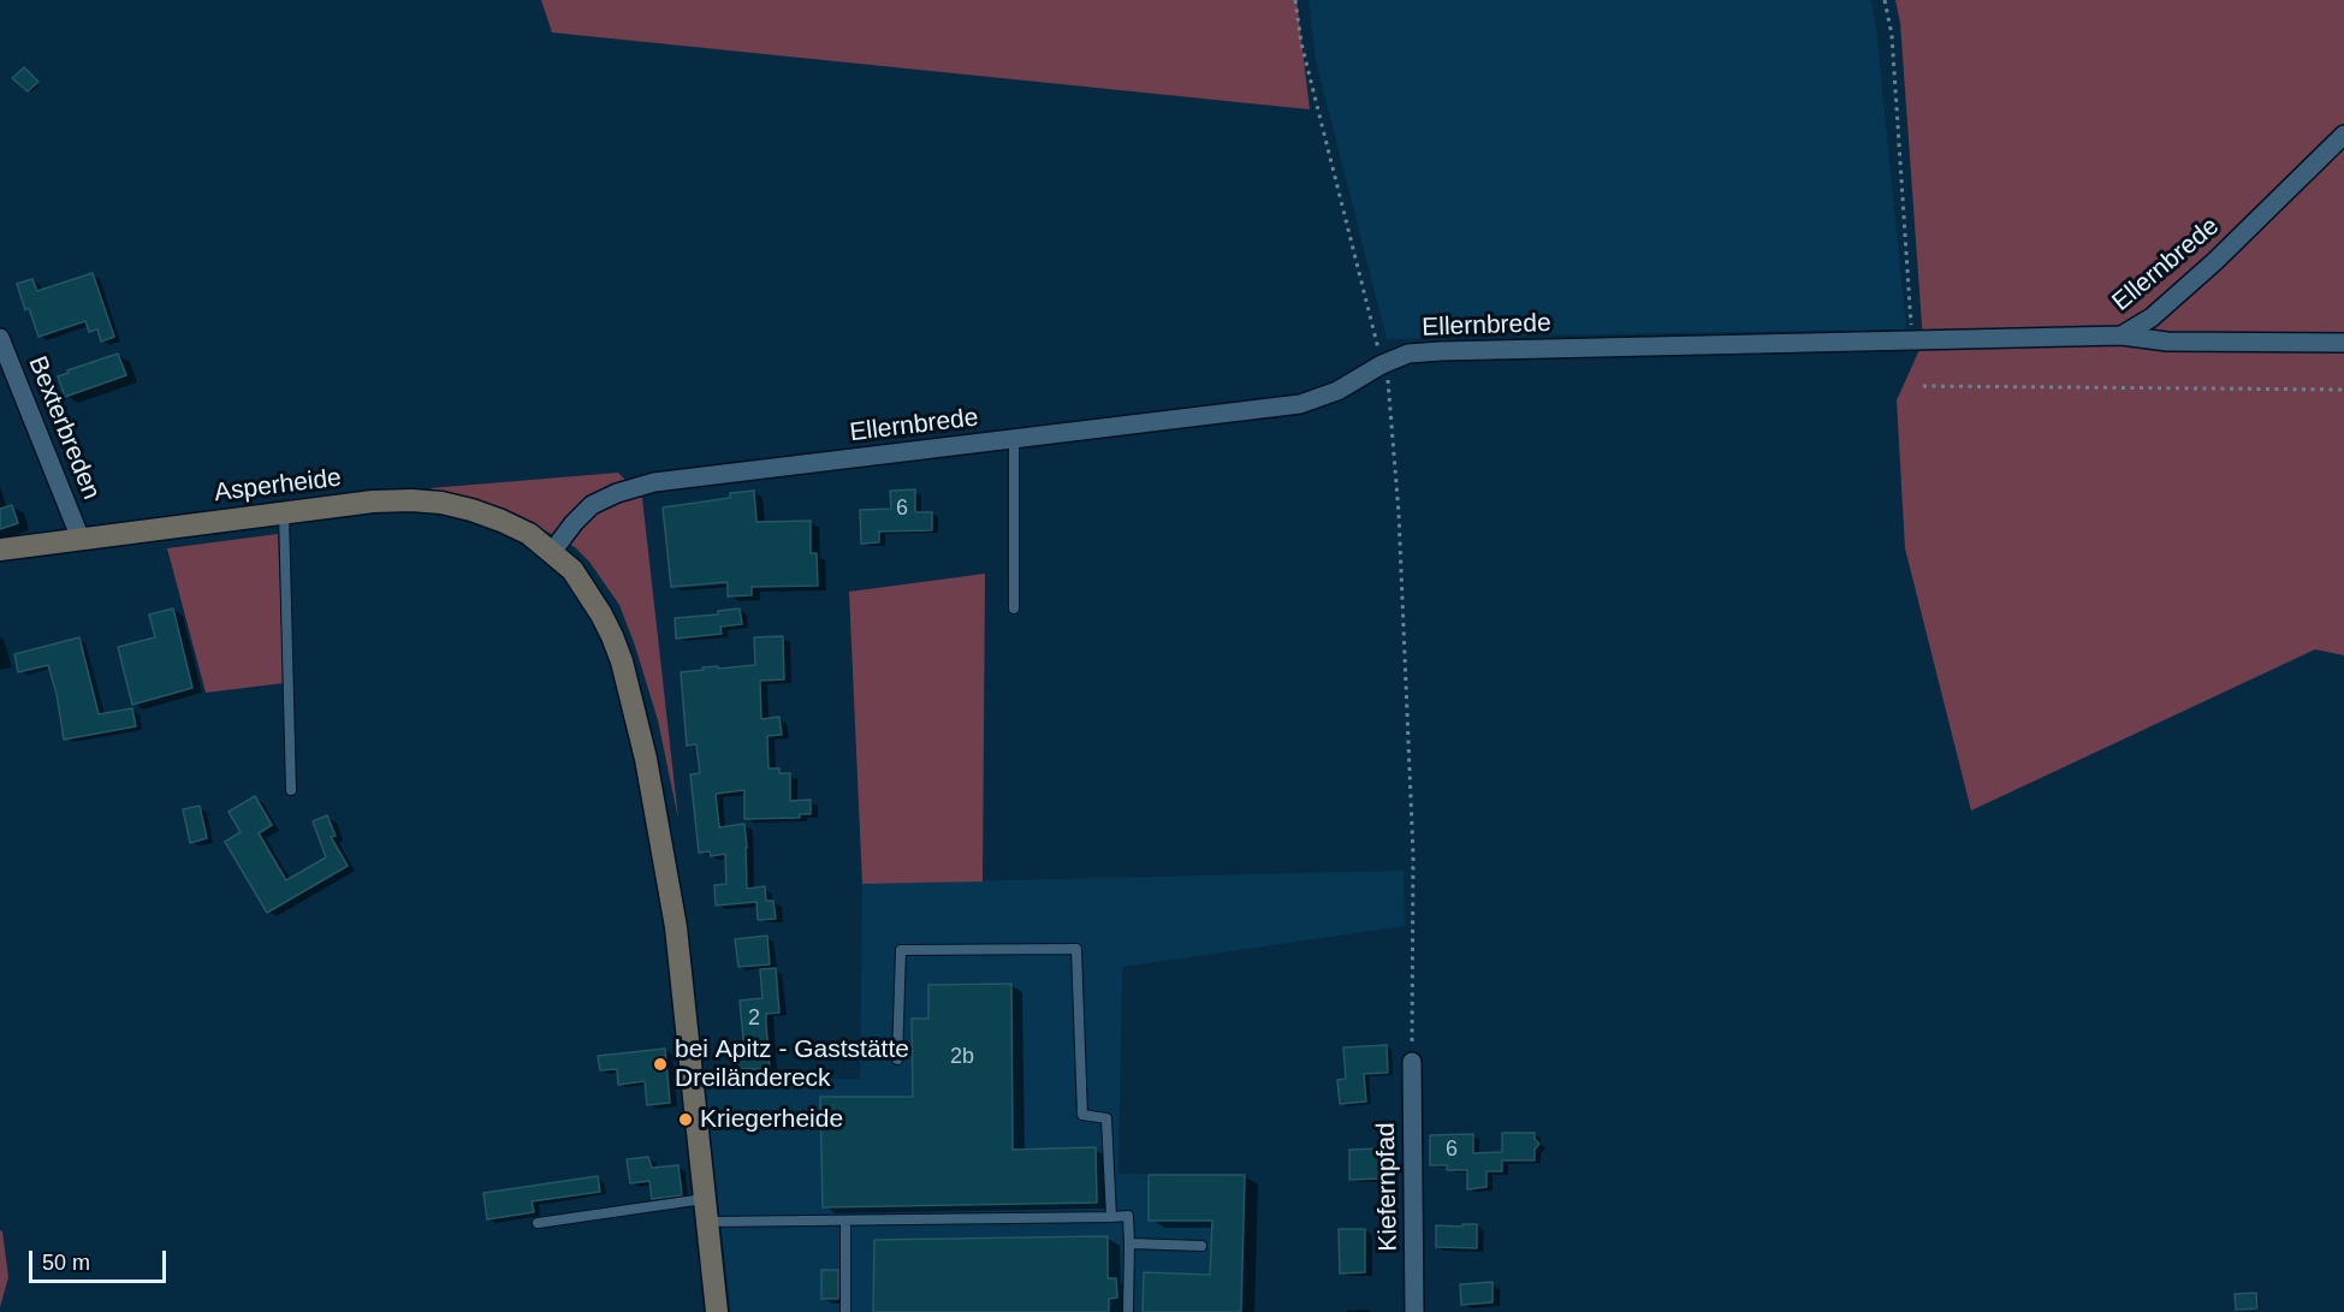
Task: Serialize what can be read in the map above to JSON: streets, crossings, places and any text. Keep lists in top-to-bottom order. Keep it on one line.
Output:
{"streets":{"street":["Ellernbrede","Bexterbreden","Asperheide","Kiefernpfad"]},"crossings":[["Ellernbrede","Asperheide"],["Bexterbreden","Asperheide"]],"places":["bei Apitz - Gaststätte Dreiländereck","Kriegerheide"],"house_numbers":["6","2","2b","6"],"scale_bar":"50 m"}
